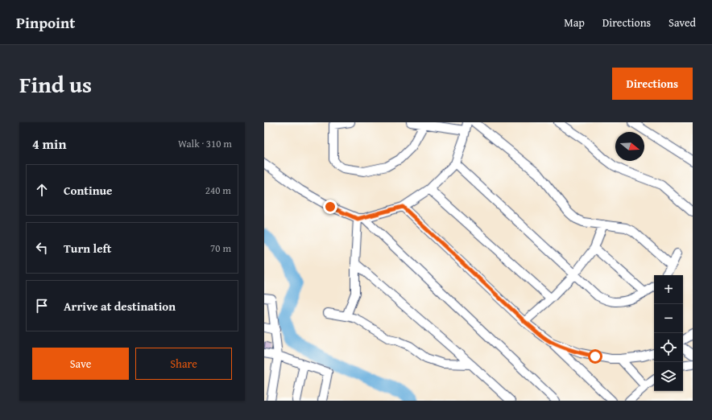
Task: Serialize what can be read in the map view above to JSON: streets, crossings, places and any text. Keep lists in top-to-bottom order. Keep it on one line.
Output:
{"north":"right","page":{"header":"Pinpoint","nav":["Map","Directions","Saved"],"title":"Find us","buttons":["Directions",["Save","Share"]],"heading":["4 min","Walk · 310 m"],"list":[["Continue","240 m"],["Turn left","70 m"],"Arrive at destination"],"map_buttons":["+","−"]}}
